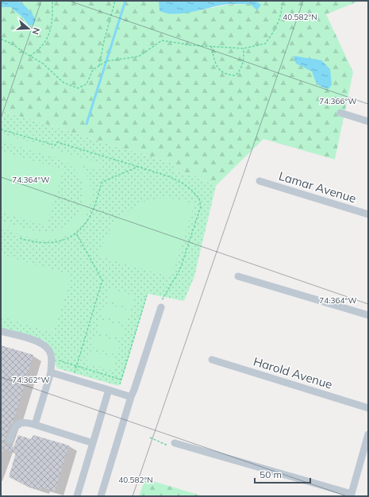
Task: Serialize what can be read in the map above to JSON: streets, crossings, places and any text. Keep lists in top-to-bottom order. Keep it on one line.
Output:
{"streets":{"street":["Lamar Avenue","Harold Avenue"]},"scale_bar":"50 m","north":"right","coordinates":["40.582°N","74.366°W","74.364°W","74.362°W"]}
